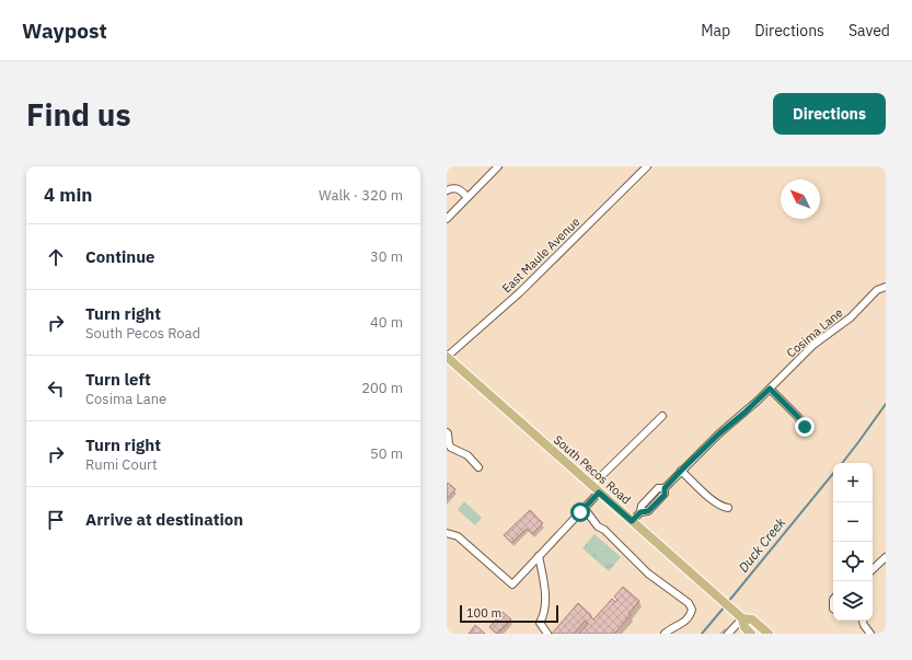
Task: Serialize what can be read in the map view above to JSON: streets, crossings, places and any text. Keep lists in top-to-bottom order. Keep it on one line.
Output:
{"streets":{"main road":["South Pecos Road"],"street":["East Maule Avenue","Cosima Lane"]},"crossings":[["East Maule Avenue","South Pecos Road"],["Cosima Lane","South Pecos Road"]],"water":["Duck Creek"],"scale_bar":"100 m","north":"top left","page":{"header":"Waypost","nav":["Map","Directions","Saved"],"buttons":"Directions","title":"Find us","heading":["4 min","Walk · 320 m"],"list":[["Continue","30 m"],["Turn right","South Pecos Road","40 m"],["Turn left","Cosima Lane","200 m"],["Turn right","Rumi Court","50 m"],"Arrive at destination"],"map_buttons":["+","−"],"scale":"100 m"}}
